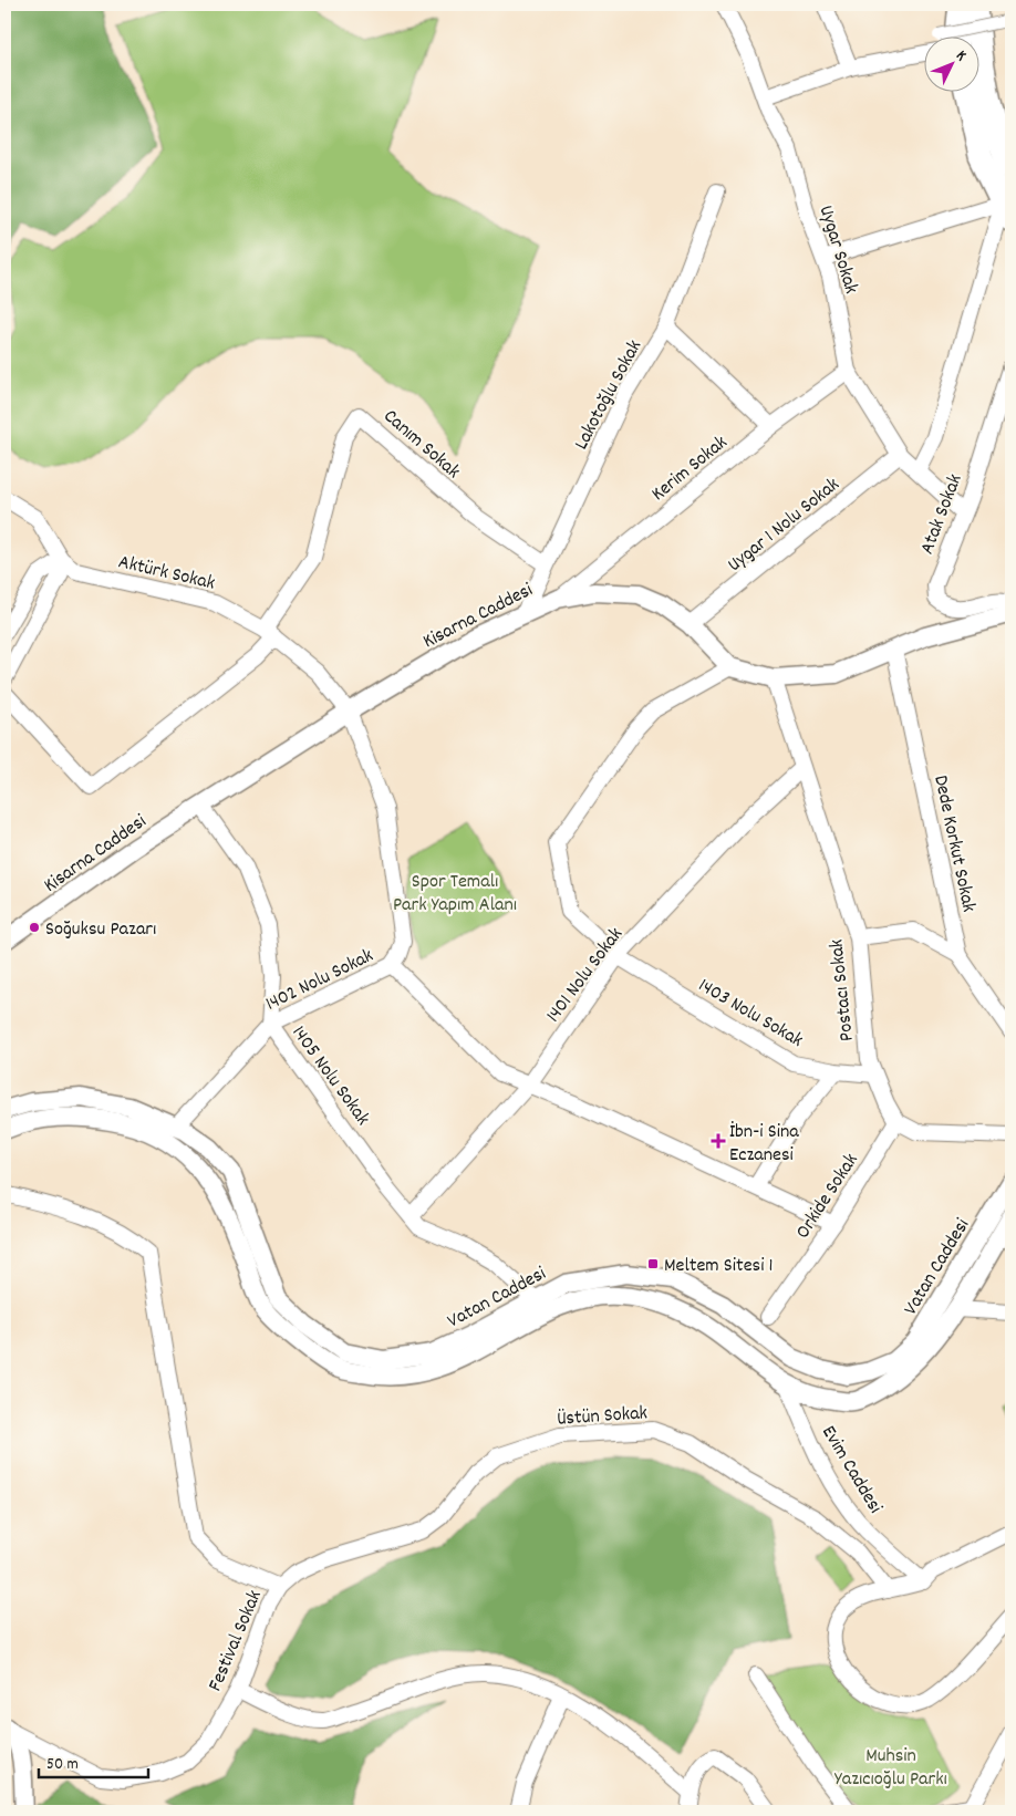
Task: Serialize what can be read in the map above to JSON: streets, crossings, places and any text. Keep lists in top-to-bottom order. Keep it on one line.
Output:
{"streets":{"street":["Uygar Sokak","Lakotoğlu Sokak","Canım Sokak","Kerim Sokak","Atak Sokak","Uygar 1 Nolu Sokak","Aktürk Sokak","Kisarna Caddesi","Dede Korkut Sokak","1401 Nolu Sokak","1402 Nolu Sokak","Postacı Sokak","1403 Nolu Sokak","1405 Nolu Sokak","Orkide Sokak","Vatan Caddesi","Üstün Sokak","Evim Caddesi","Festival Sokak"]},"crossings":[["Uygar Sokak","Kerim Sokak"],["Uygar Sokak","Atak Sokak"],["Uygar Sokak","Uygar 1 Nolu Sokak"],["Lakotoğlu Sokak","Canım Sokak"],["Lakotoğlu Sokak","Kisarna Caddesi"],["Canım Sokak","Aktürk Sokak"],["Kerim Sokak","Kisarna Caddesi"],["Uygar 1 Nolu Sokak","Kisarna Caddesi"],["Aktürk Sokak","Kisarna Caddesi"],["Aktürk Sokak","1402 Nolu Sokak"],["Kisarna Caddesi","1402 Nolu Sokak"],["Kisarna Caddesi","1403 Nolu Sokak"],["Kisarna Caddesi","1405 Nolu Sokak"],["1401 Nolu Sokak","Postacı Sokak"],["1401 Nolu Sokak","1403 Nolu Sokak"],["1401 Nolu Sokak","1405 Nolu Sokak"],["1402 Nolu Sokak","1405 Nolu Sokak"],["1402 Nolu Sokak","Vatan Caddesi"],["Postacı Sokak","1403 Nolu Sokak"],["Postacı Sokak","Orkide Sokak"],["1405 Nolu Sokak","Vatan Caddesi"],["Vatan Caddesi","Evim Caddesi"],["Üstün Sokak","Festival Sokak"]],"parks":["Spor Temalı Park Yapım Alanı","Muhsin Yazıcıoğlu Parkı"],"places":{"other":["Soğuksu Pazarı"],"health":["İbn-i Sina Eczanesi"],"transit":["Meltem Sitesi 1"]},"scale_bar":"50 m","north":"top right"}
